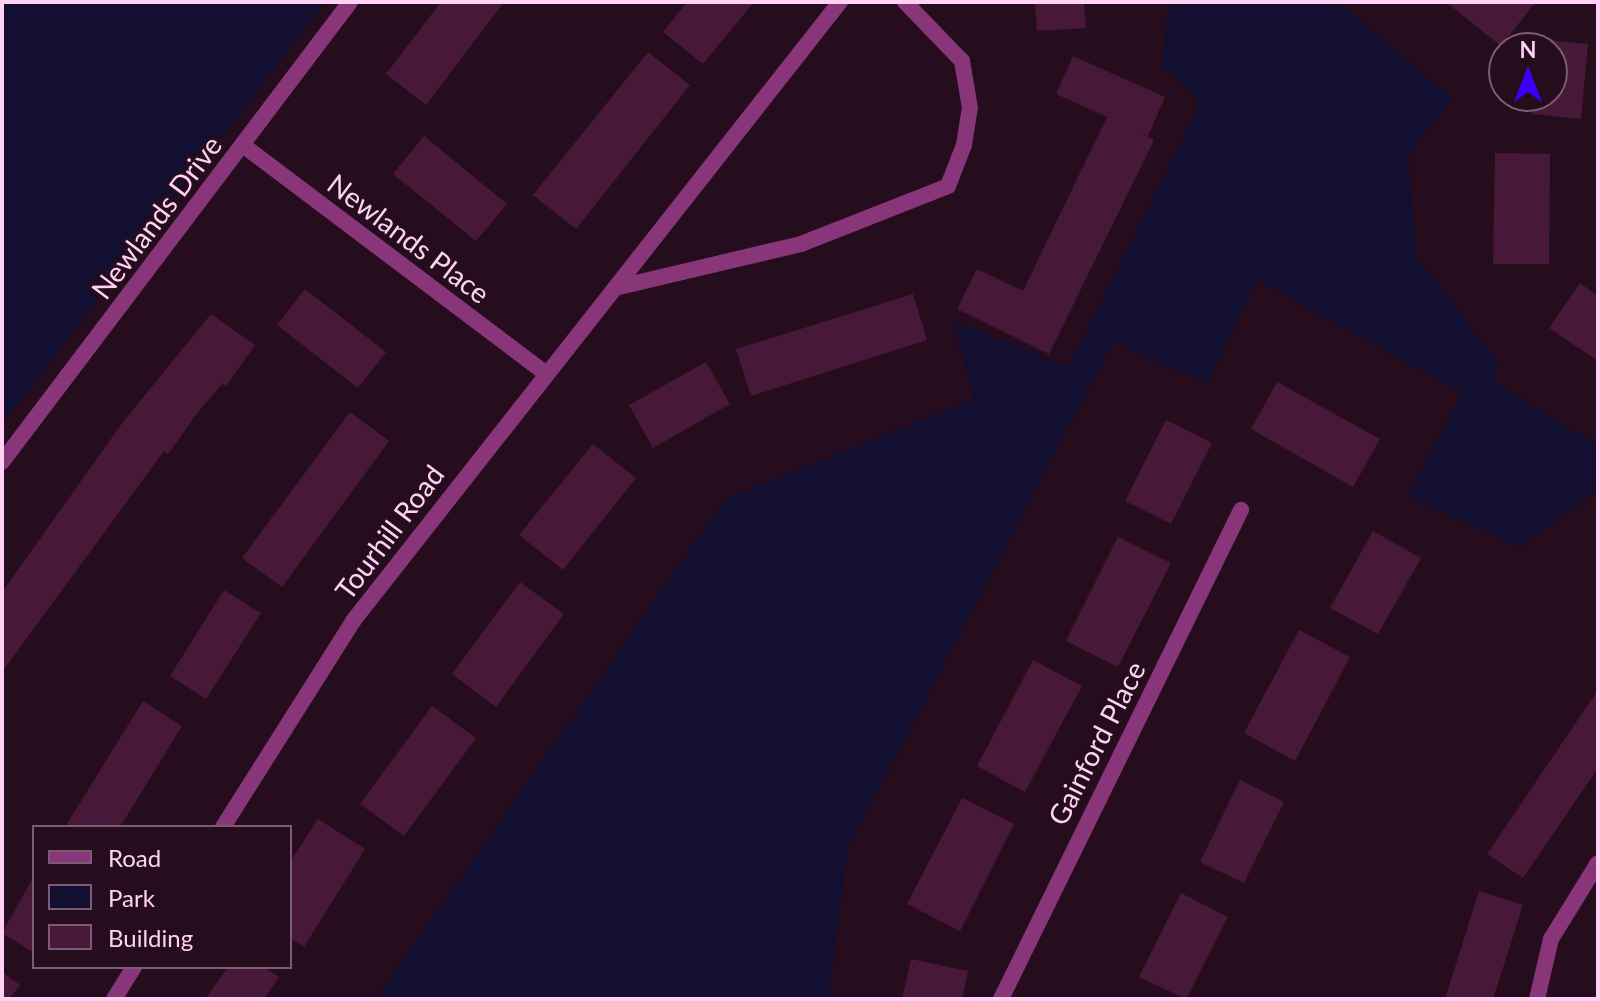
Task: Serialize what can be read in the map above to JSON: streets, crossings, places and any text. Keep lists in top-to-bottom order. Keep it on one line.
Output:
{"streets":{"street":["Newlands Drive","Newlands Place","Tourhill Road","Gainford Place"]},"crossings":[["Newlands Drive","Newlands Place"],["Newlands Place","Tourhill Road"]],"legend":["Road","Park","Building"],"north":"top"}
